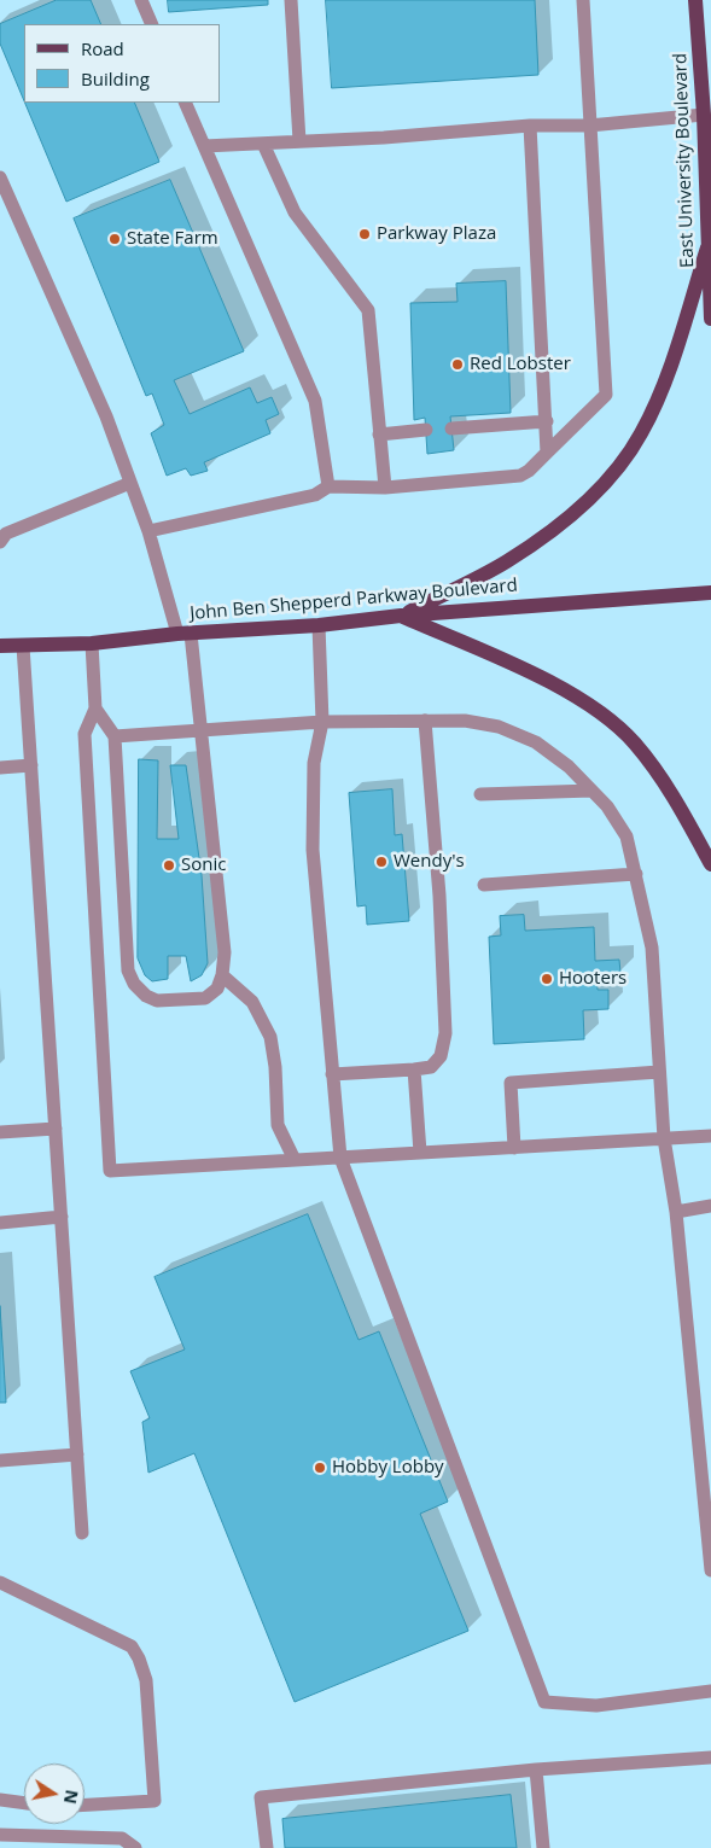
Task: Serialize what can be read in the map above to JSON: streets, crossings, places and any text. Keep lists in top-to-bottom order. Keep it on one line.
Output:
{"streets":{"main road":["East University Boulevard","John Ben Shepperd Parkway Boulevard"]},"places":["Parkway Plaza","State Farm","Red Lobster","Wendy's","Sonic","Hooters","Hobby Lobby"],"legend":["Road","Building"],"north":"right"}
